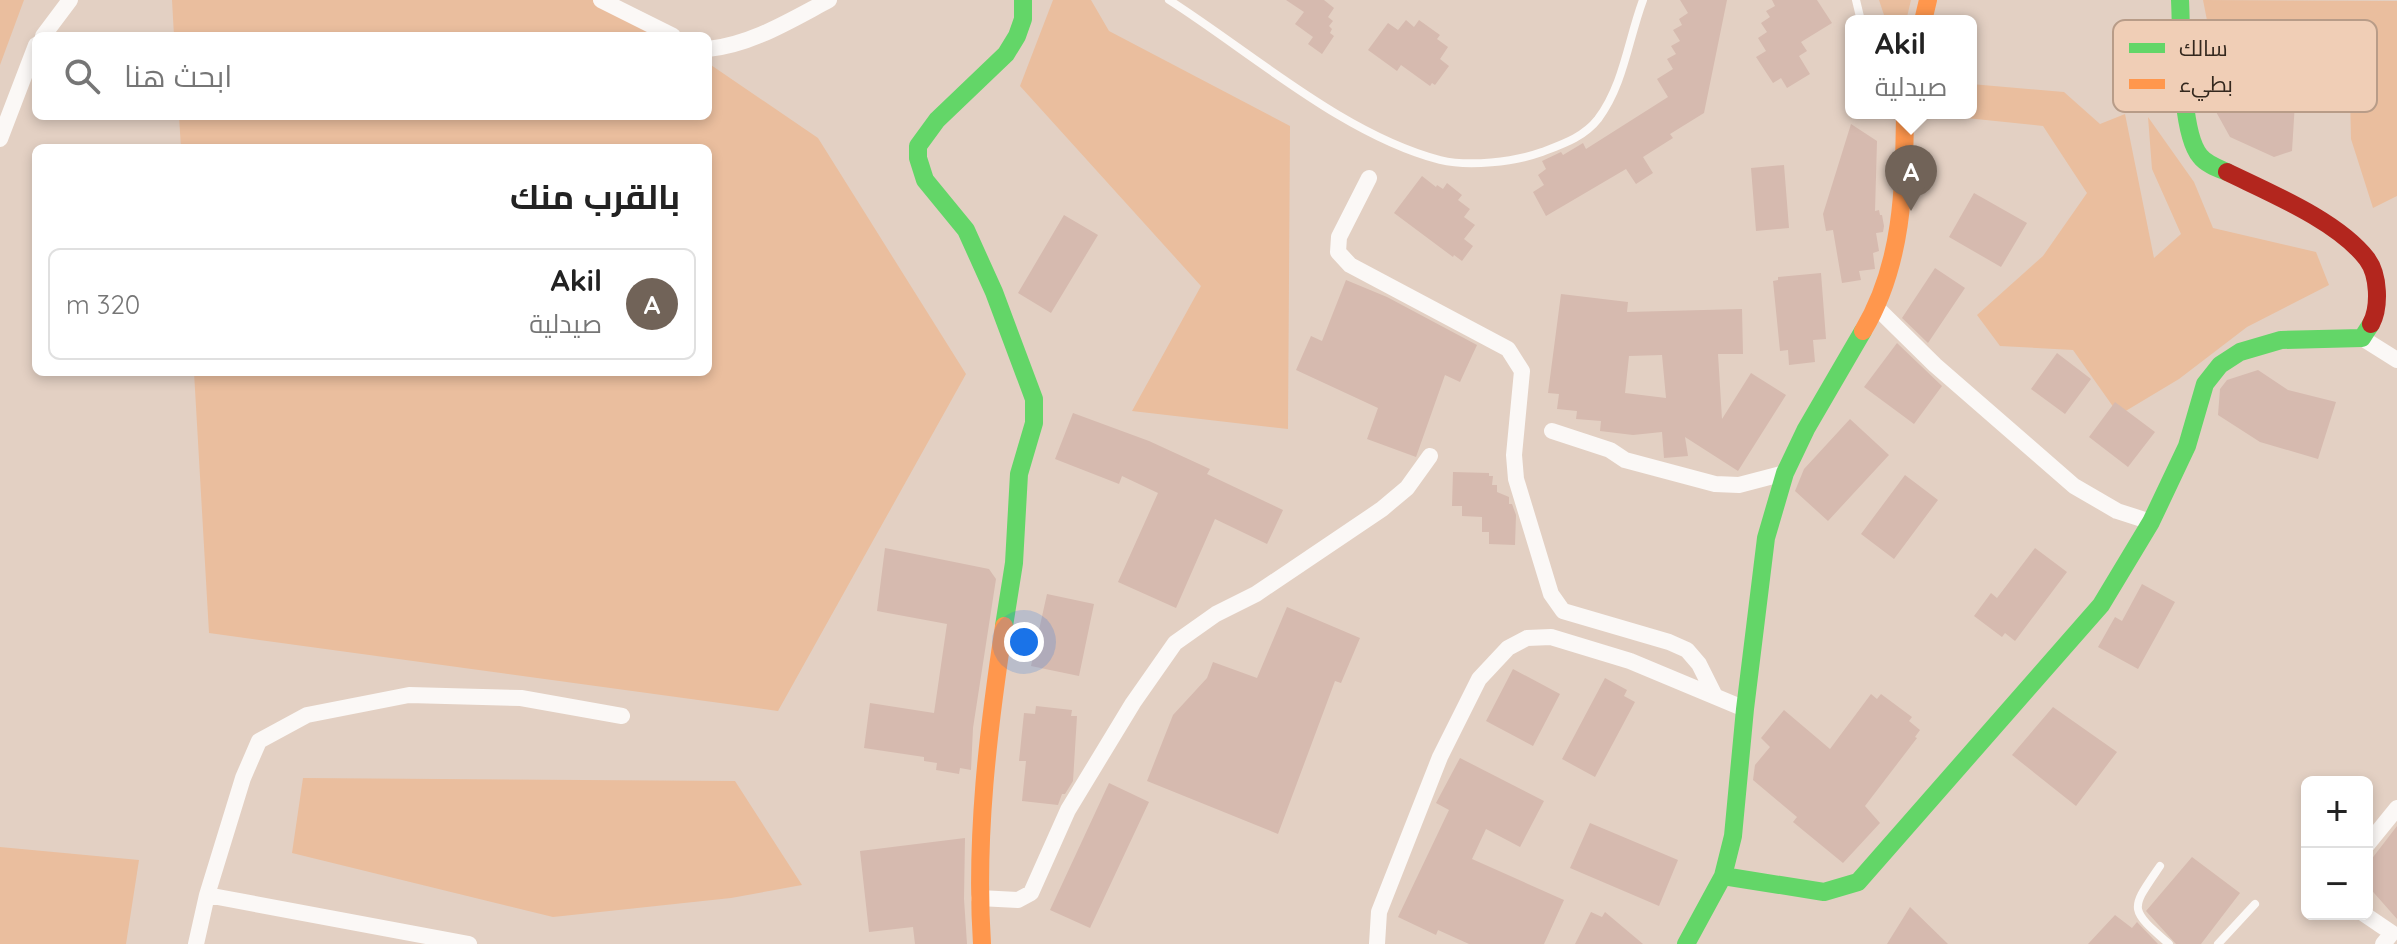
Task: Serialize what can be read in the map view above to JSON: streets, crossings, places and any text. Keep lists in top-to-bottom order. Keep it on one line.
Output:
{"legend":["سالك","بطيء"],"page":{"popup":["Akil","صيدلية"],"search":"ابحث هنا","heading":"بالقرب منك","pins":"A","list":[{"mark":"A","name":"Akil","note":"صيدلية","value":"320 m"}],"map_buttons":["+","−"]}}
